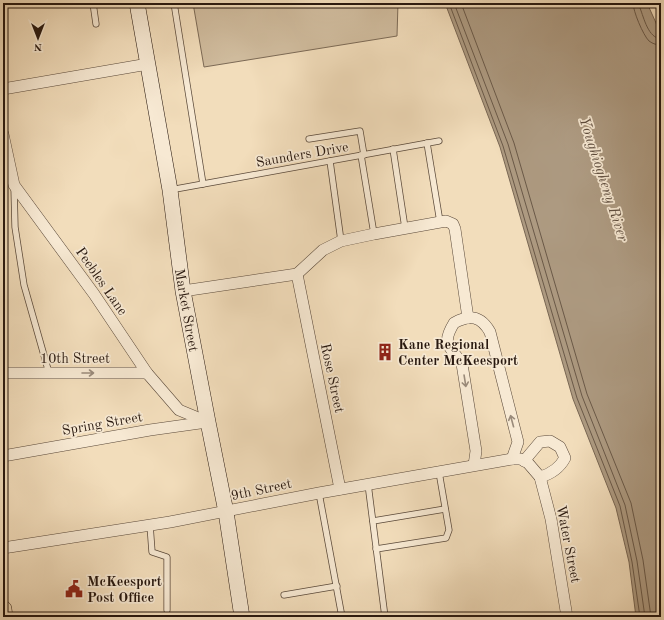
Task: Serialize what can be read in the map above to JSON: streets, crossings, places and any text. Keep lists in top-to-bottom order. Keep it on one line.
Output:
{"streets":{"main road":["Market Street"],"street":["Peebles Lane","10th Street","Rose Street","Spring Street","9th Street","Water Street"],"lane":["Saunders Drive"]},"crossings":[["Saunders Drive","Market Street"],["Peebles Lane","Market Street"],["Peebles Lane","10th Street"],["Peebles Lane","Spring Street"],["Market Street","Spring Street"],["Market Street","9th Street"],["Rose Street","9th Street"],["9th Street","Water Street"]],"one_way":["10th Street"],"water":["Youghiogheny River"],"places":{"building":["Kane Regional Center McKeesport"],"public building":["McKeesport Post Office"]},"north":"bottom"}
